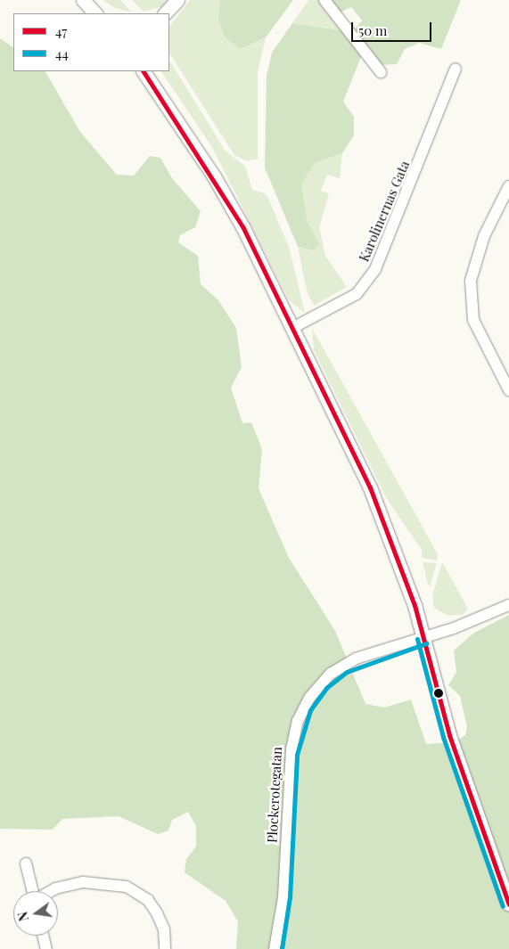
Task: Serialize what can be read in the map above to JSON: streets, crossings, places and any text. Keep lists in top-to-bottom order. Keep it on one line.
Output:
{"streets":{"street":["Karolinernas Gata","Plockerotegatan"]},"lines":["transit line 47","transit line 44"],"legend":["47","44"],"scale_bar":"50 m","north":"left"}
